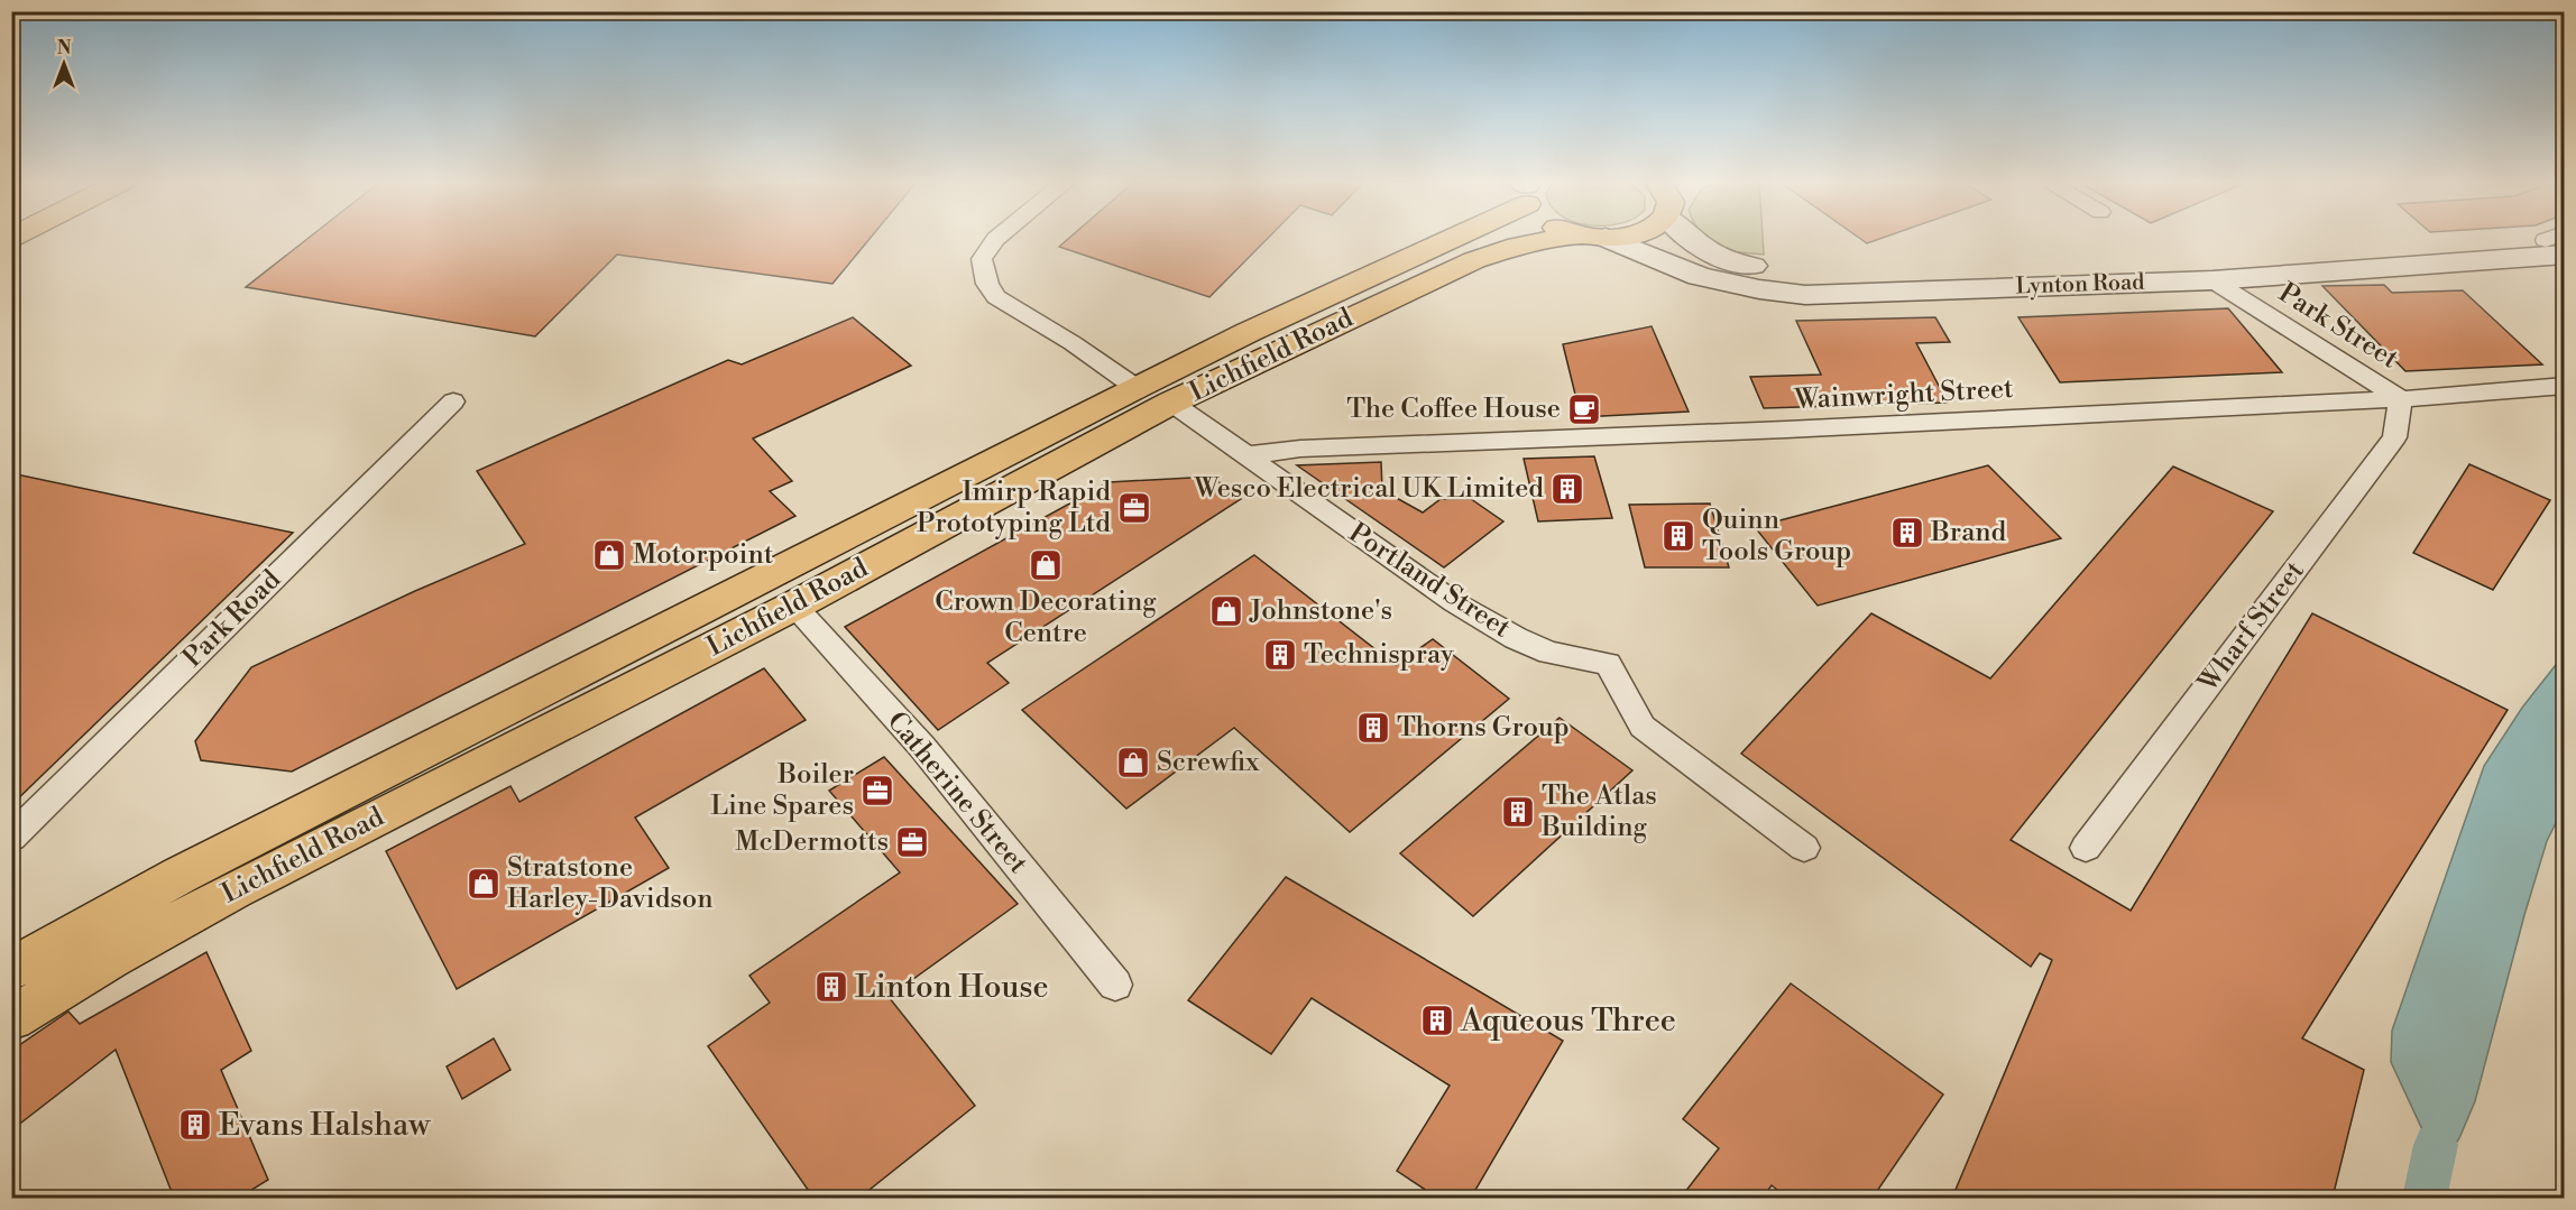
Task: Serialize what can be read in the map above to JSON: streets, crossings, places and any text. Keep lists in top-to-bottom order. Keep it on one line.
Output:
{"streets":{"main road":["Lynton Road","Lichfield Road"],"street":["Park Street","Wainwright Street","Portland Street","Park Road","Wharf Street","Catherine Street"]},"crossings":[["Lynton Road","Park Street"],["Park Street","Wainwright Street"],["Park Street","Wharf Street"],["Lichfield Road","Portland Street"],["Lichfield Road","Catherine Street"],["Wainwright Street","Portland Street"],["Wainwright Street","Wharf Street"]],"places":{"cafe":["The Coffee House"],"building":["Wesco Electrical UK Limited","Brand","Quinn Tools Group","Technispray","Thorns Group","The Atlas Building","Linton House","Aqueous Three","Evans Halshaw"],"office":["Imirp Rapid Prototyping Ltd","Boiler Line Spares","McDermotts"],"shop":["Motorpoint","Crown Decorating Centre","Johnstone's","Screwfix","Stratstone Harley-Davidson"]},"north":"top"}
